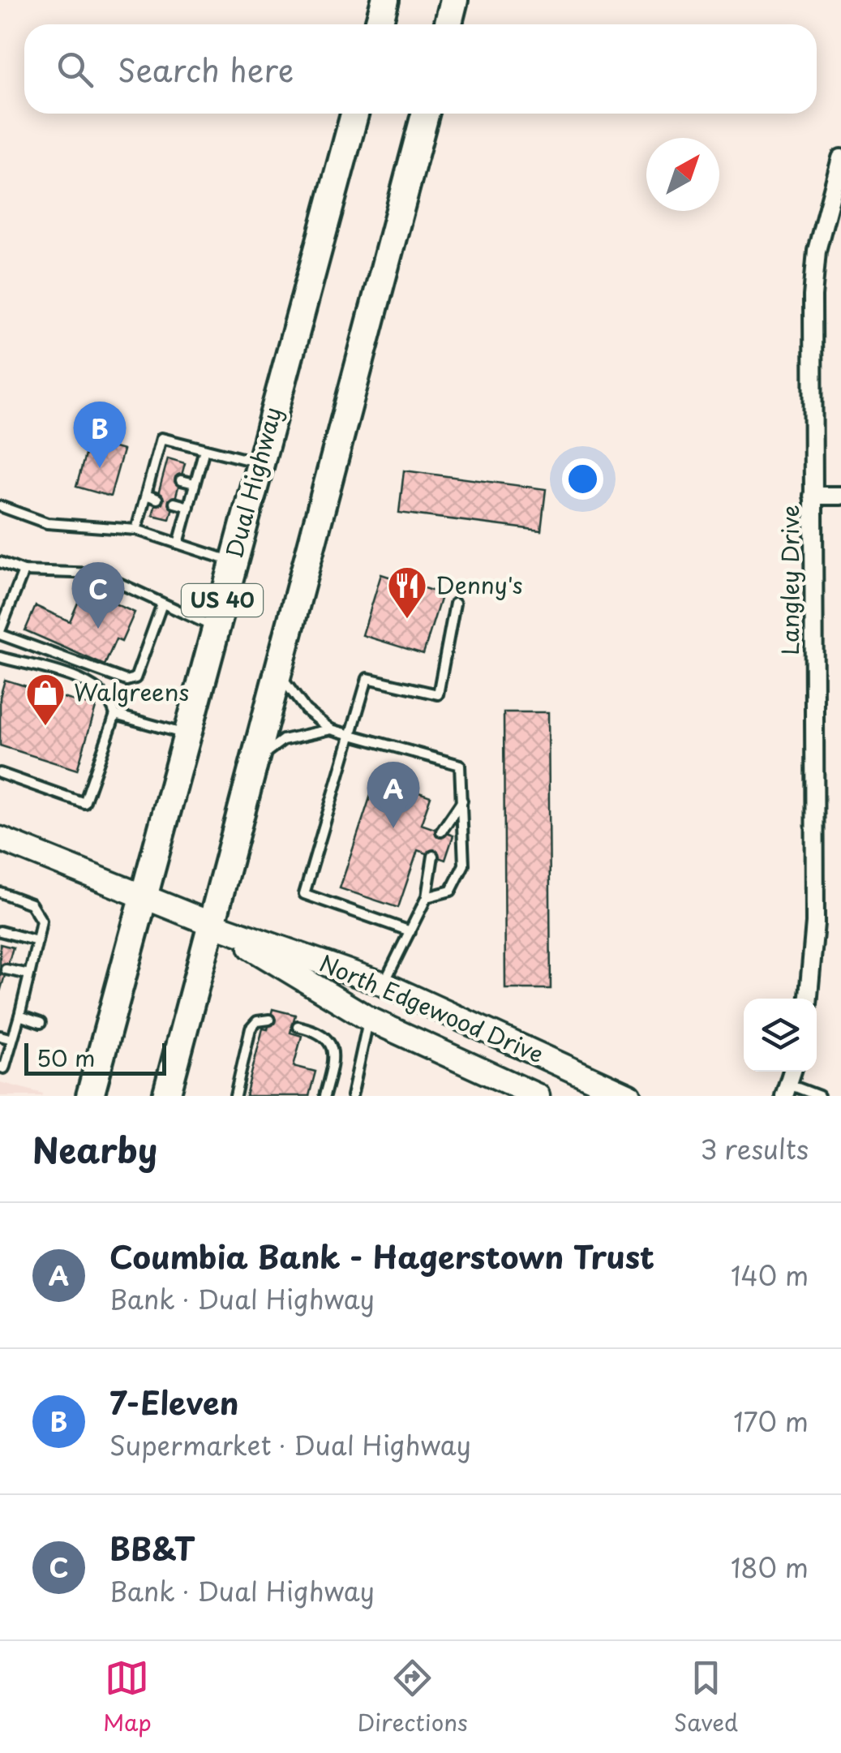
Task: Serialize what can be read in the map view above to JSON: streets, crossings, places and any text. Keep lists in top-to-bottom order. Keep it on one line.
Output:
{"streets":{"main road":["Dual Highway","US 40","North Edgewood Drive"],"street":["Langley Drive"]},"crossings":[["US 40","North Edgewood Drive"]],"places":{"restaurant":["Denny's"],"shop":["Walgreens"]},"scale_bar":"50 m","north":"top right","page":{"search":"Search here","pins":["B","C","A"],"scale":"50 m","heading":["Nearby","3 results"],"list":[{"mark":"A","name":"Coumbia Bank - Hagerstown Trust","note":"Bank · Dual Highway","value":"140 m"},{"mark":"B","name":"7-Eleven","note":"Supermarket · Dual Highway","value":"170 m"},{"mark":"C","name":"BB&T","note":"Bank · Dual Highway","value":"180 m"}],"nav":["Map","Directions","Saved"]}}
